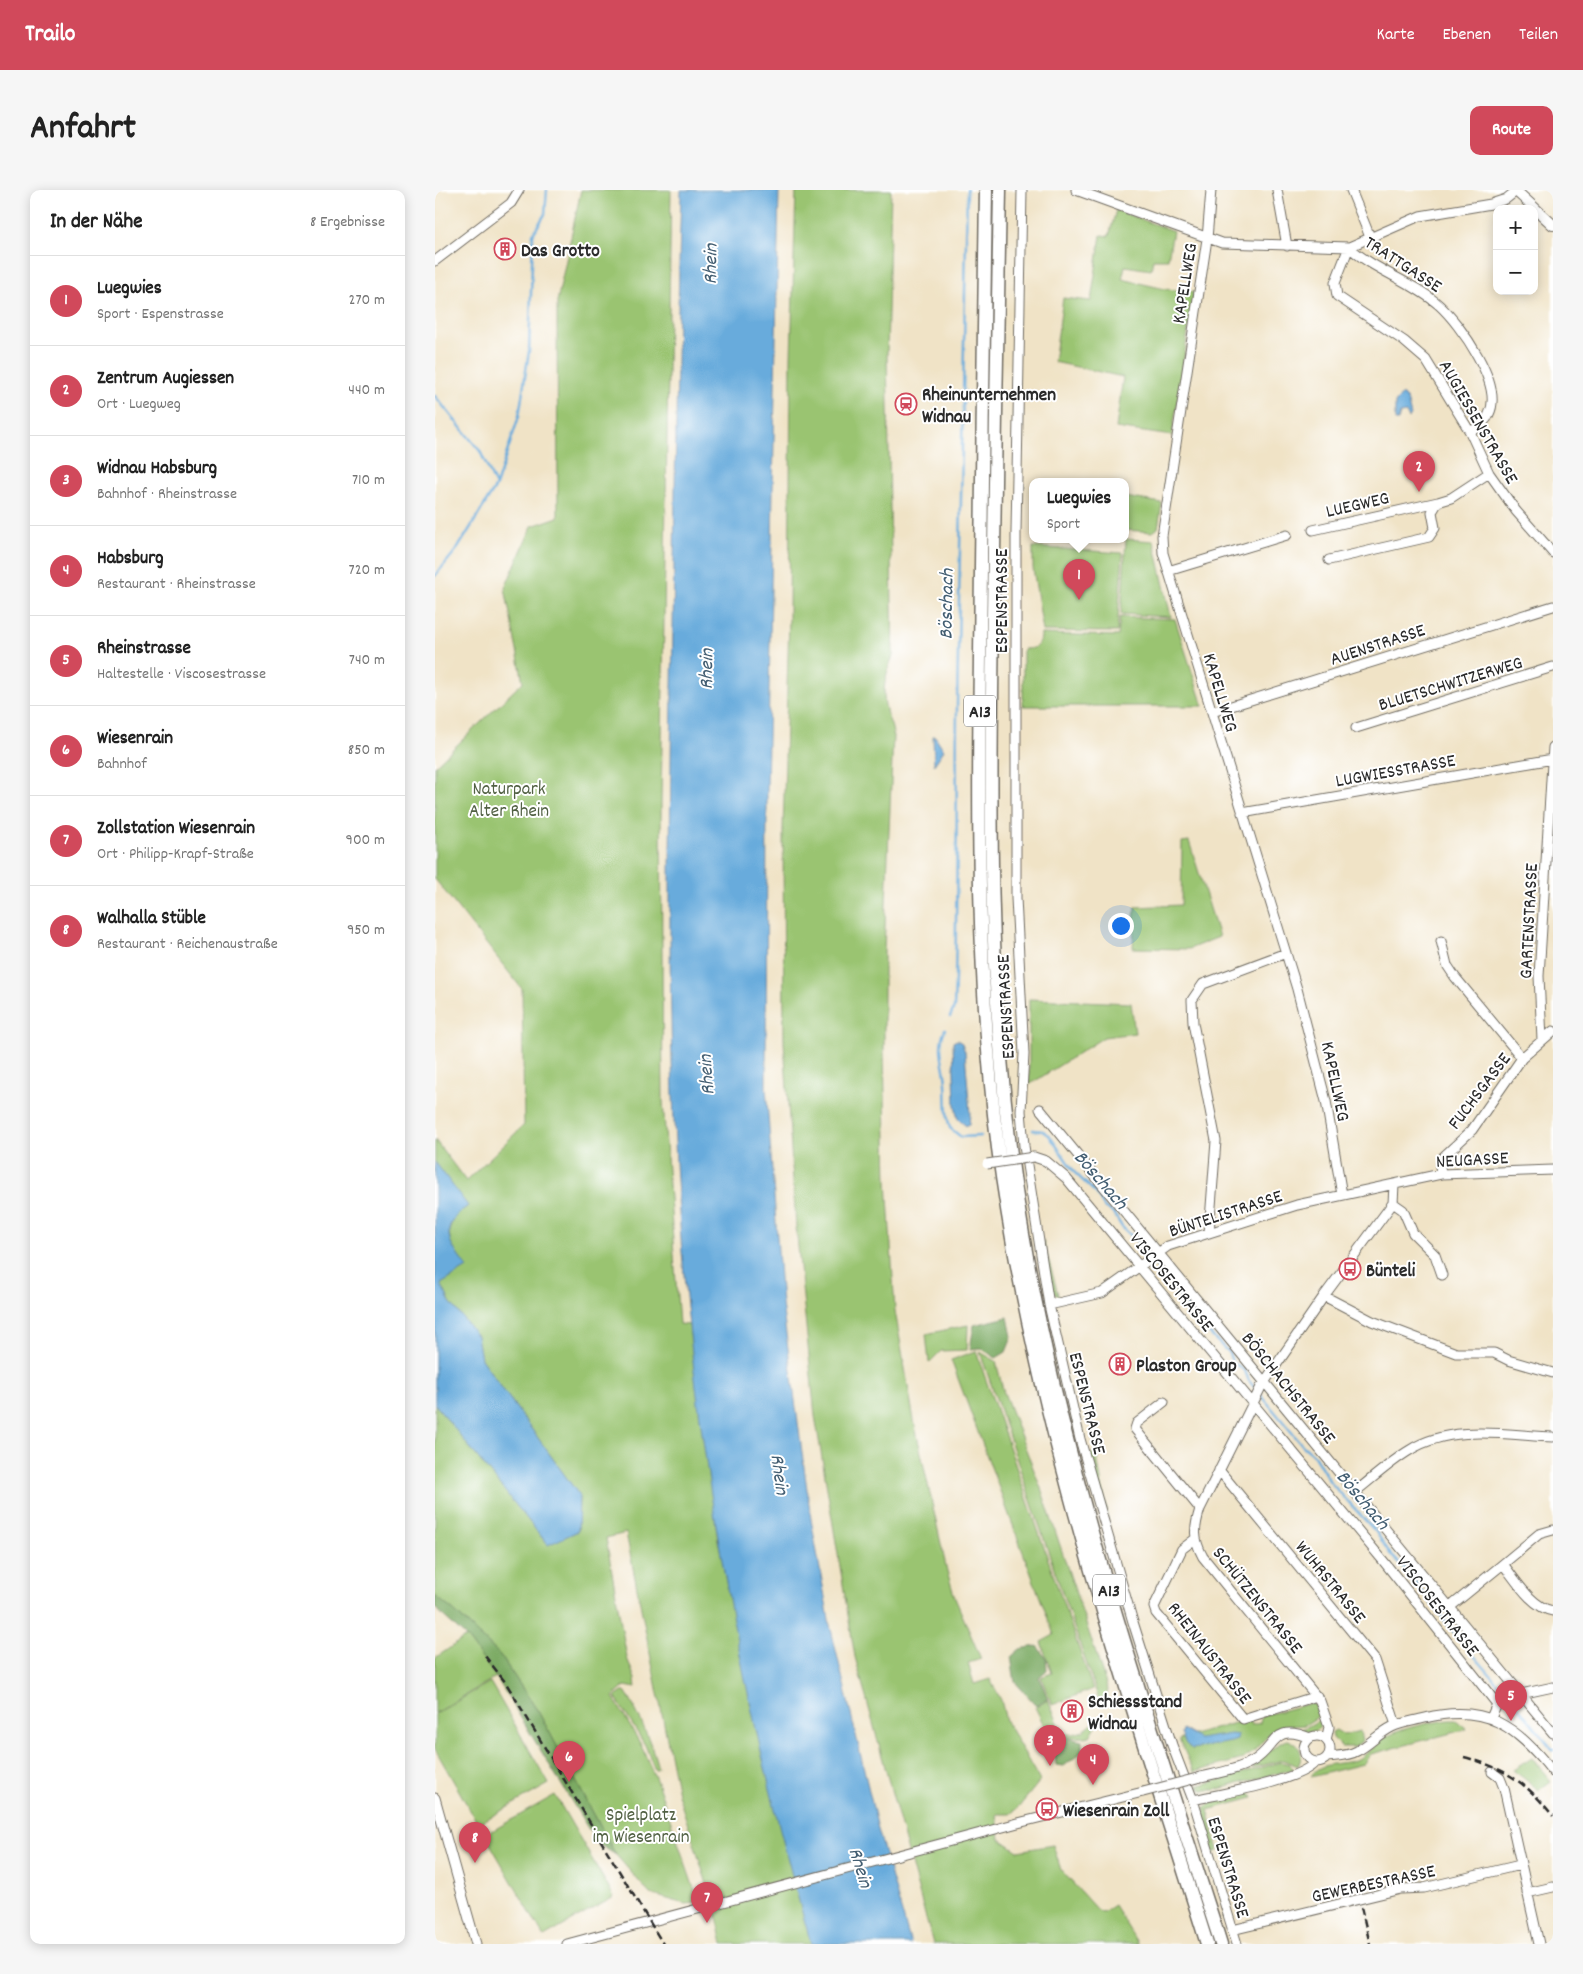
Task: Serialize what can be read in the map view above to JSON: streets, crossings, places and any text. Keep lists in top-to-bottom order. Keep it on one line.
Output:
{"streets":{"highway":["A13"],"street":["TRATTGASSE","KAPELLWEG","AUGIESSENSTRASSE","LUEGWEG","ESPENSTRASSE","AUENSTRASSE","BLUETSCHWITZERWEG","LUGWIESSTRASSE","GARTENSTRASSE","FUCHSGASSE","NEUGASSE","BÜNTELISTRASSE","VISCOSESTRASSE","BÖSCHACHSTRASSE","WUHRSTRASSE","SCHÜTZENSTRASSE","RHEINAUSTRASSE","GEWERBESTRASSE"]},"crossings":[["TRATTGASSE","AUGIESSENSTRASSE"],["KAPELLWEG","AUENSTRASSE"],["KAPELLWEG","LUGWIESSTRASSE"],["KAPELLWEG","BÜNTELISTRASSE"],["AUGIESSENSTRASSE","LUEGWEG"],["ESPENSTRASSE","BÜNTELISTRASSE"],["ESPENSTRASSE","WUHRSTRASSE"],["ESPENSTRASSE","SCHÜTZENSTRASSE"],["ESPENSTRASSE","GEWERBESTRASSE"],["LUGWIESSTRASSE","GARTENSTRASSE"],["GARTENSTRASSE","FUCHSGASSE"],["FUCHSGASSE","NEUGASSE"],["NEUGASSE","BÜNTELISTRASSE"],["BÜNTELISTRASSE","VISCOSESTRASSE"],["BÜNTELISTRASSE","BÖSCHACHSTRASSE"],["VISCOSESTRASSE","SCHÜTZENSTRASSE"],["BÖSCHACHSTRASSE","SCHÜTZENSTRASSE"],["WUHRSTRASSE","SCHÜTZENSTRASSE"],["SCHÜTZENSTRASSE","RHEINAUSTRASSE"]],"water":["Rhein","Böschach"],"parks":["Naturpark Alter Rhein","Spielplatz im Wiesenrain"],"places":{"building":["Das Grotto","Plaston Group","Schiessstand Widnau"],"station":["Rheinunternehmen Widnau"],"bus stop":["Bünteli","Wiesenrain Zoll"]},"page":{"header":"Trailo","nav":["Karte","Ebenen","Teilen"],"title":"Anfahrt","buttons":"Route","heading":["In der Nähe","8 Ergebnisse"],"map_buttons":["+","−"],"list":[{"mark":"1","name":"Luegwies","note":"Sport · Espenstrasse","value":"270 m"},{"mark":"2","name":"Zentrum Augiessen","note":"Ort · Luegweg","value":"440 m"},{"mark":"3","name":"Widnau Habsburg","note":"Bahnhof · Rheinstrasse","value":"710 m"},{"mark":"4","name":"Habsburg","note":"Restaurant · Rheinstrasse","value":"720 m"},{"mark":"5","name":"Rheinstrasse","note":"Haltestelle · Viscosestrasse","value":"740 m"},{"mark":"6","name":"Wiesenrain","note":"Bahnhof","value":"850 m"},{"mark":"7","name":"Zollstation Wiesenrain","note":"Ort · Philipp-Krapf-Straße","value":"900 m"},{"mark":"8","name":"Walhalla Stüble","note":"Restaurant · Reichenaustraße","value":"950 m"}],"pins":["2","1","5","3","6","4","8","7"],"popup":["Luegwies","Sport"]}}
